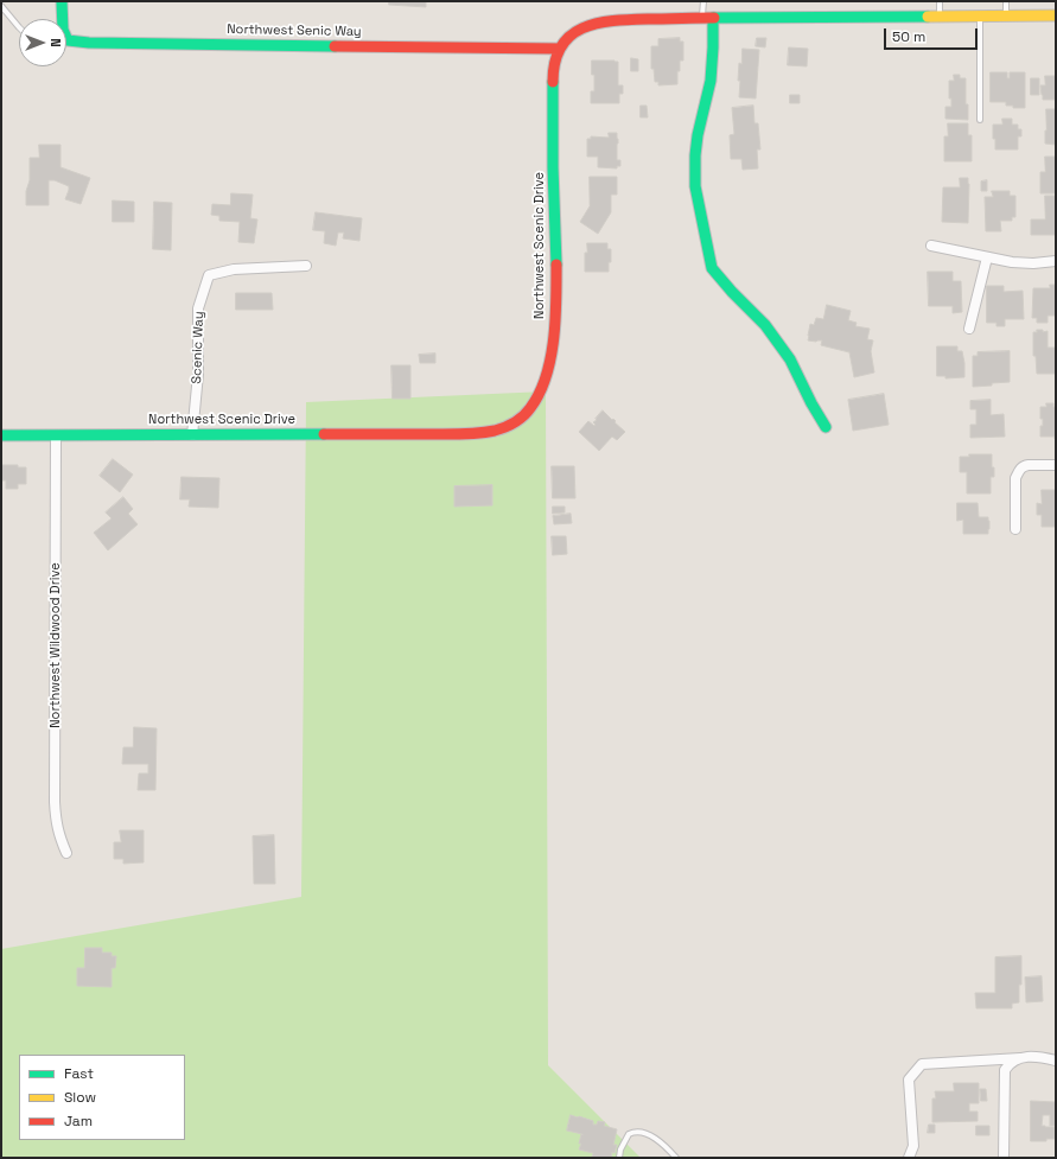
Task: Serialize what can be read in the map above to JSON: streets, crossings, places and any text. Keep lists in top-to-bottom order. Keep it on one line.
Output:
{"streets":{"street":["Northwest Senic Way","Northwest Scenic Drive","Scenic Way","Northwest Wildwood Drive"]},"crossings":[["Northwest Senic Way","Northwest Scenic Drive"],["Northwest Scenic Drive","Scenic Way"],["Northwest Scenic Drive","Northwest Wildwood Drive"]],"legend":["Fast","Slow","Jam"],"scale_bar":"50 m","north":"right"}
